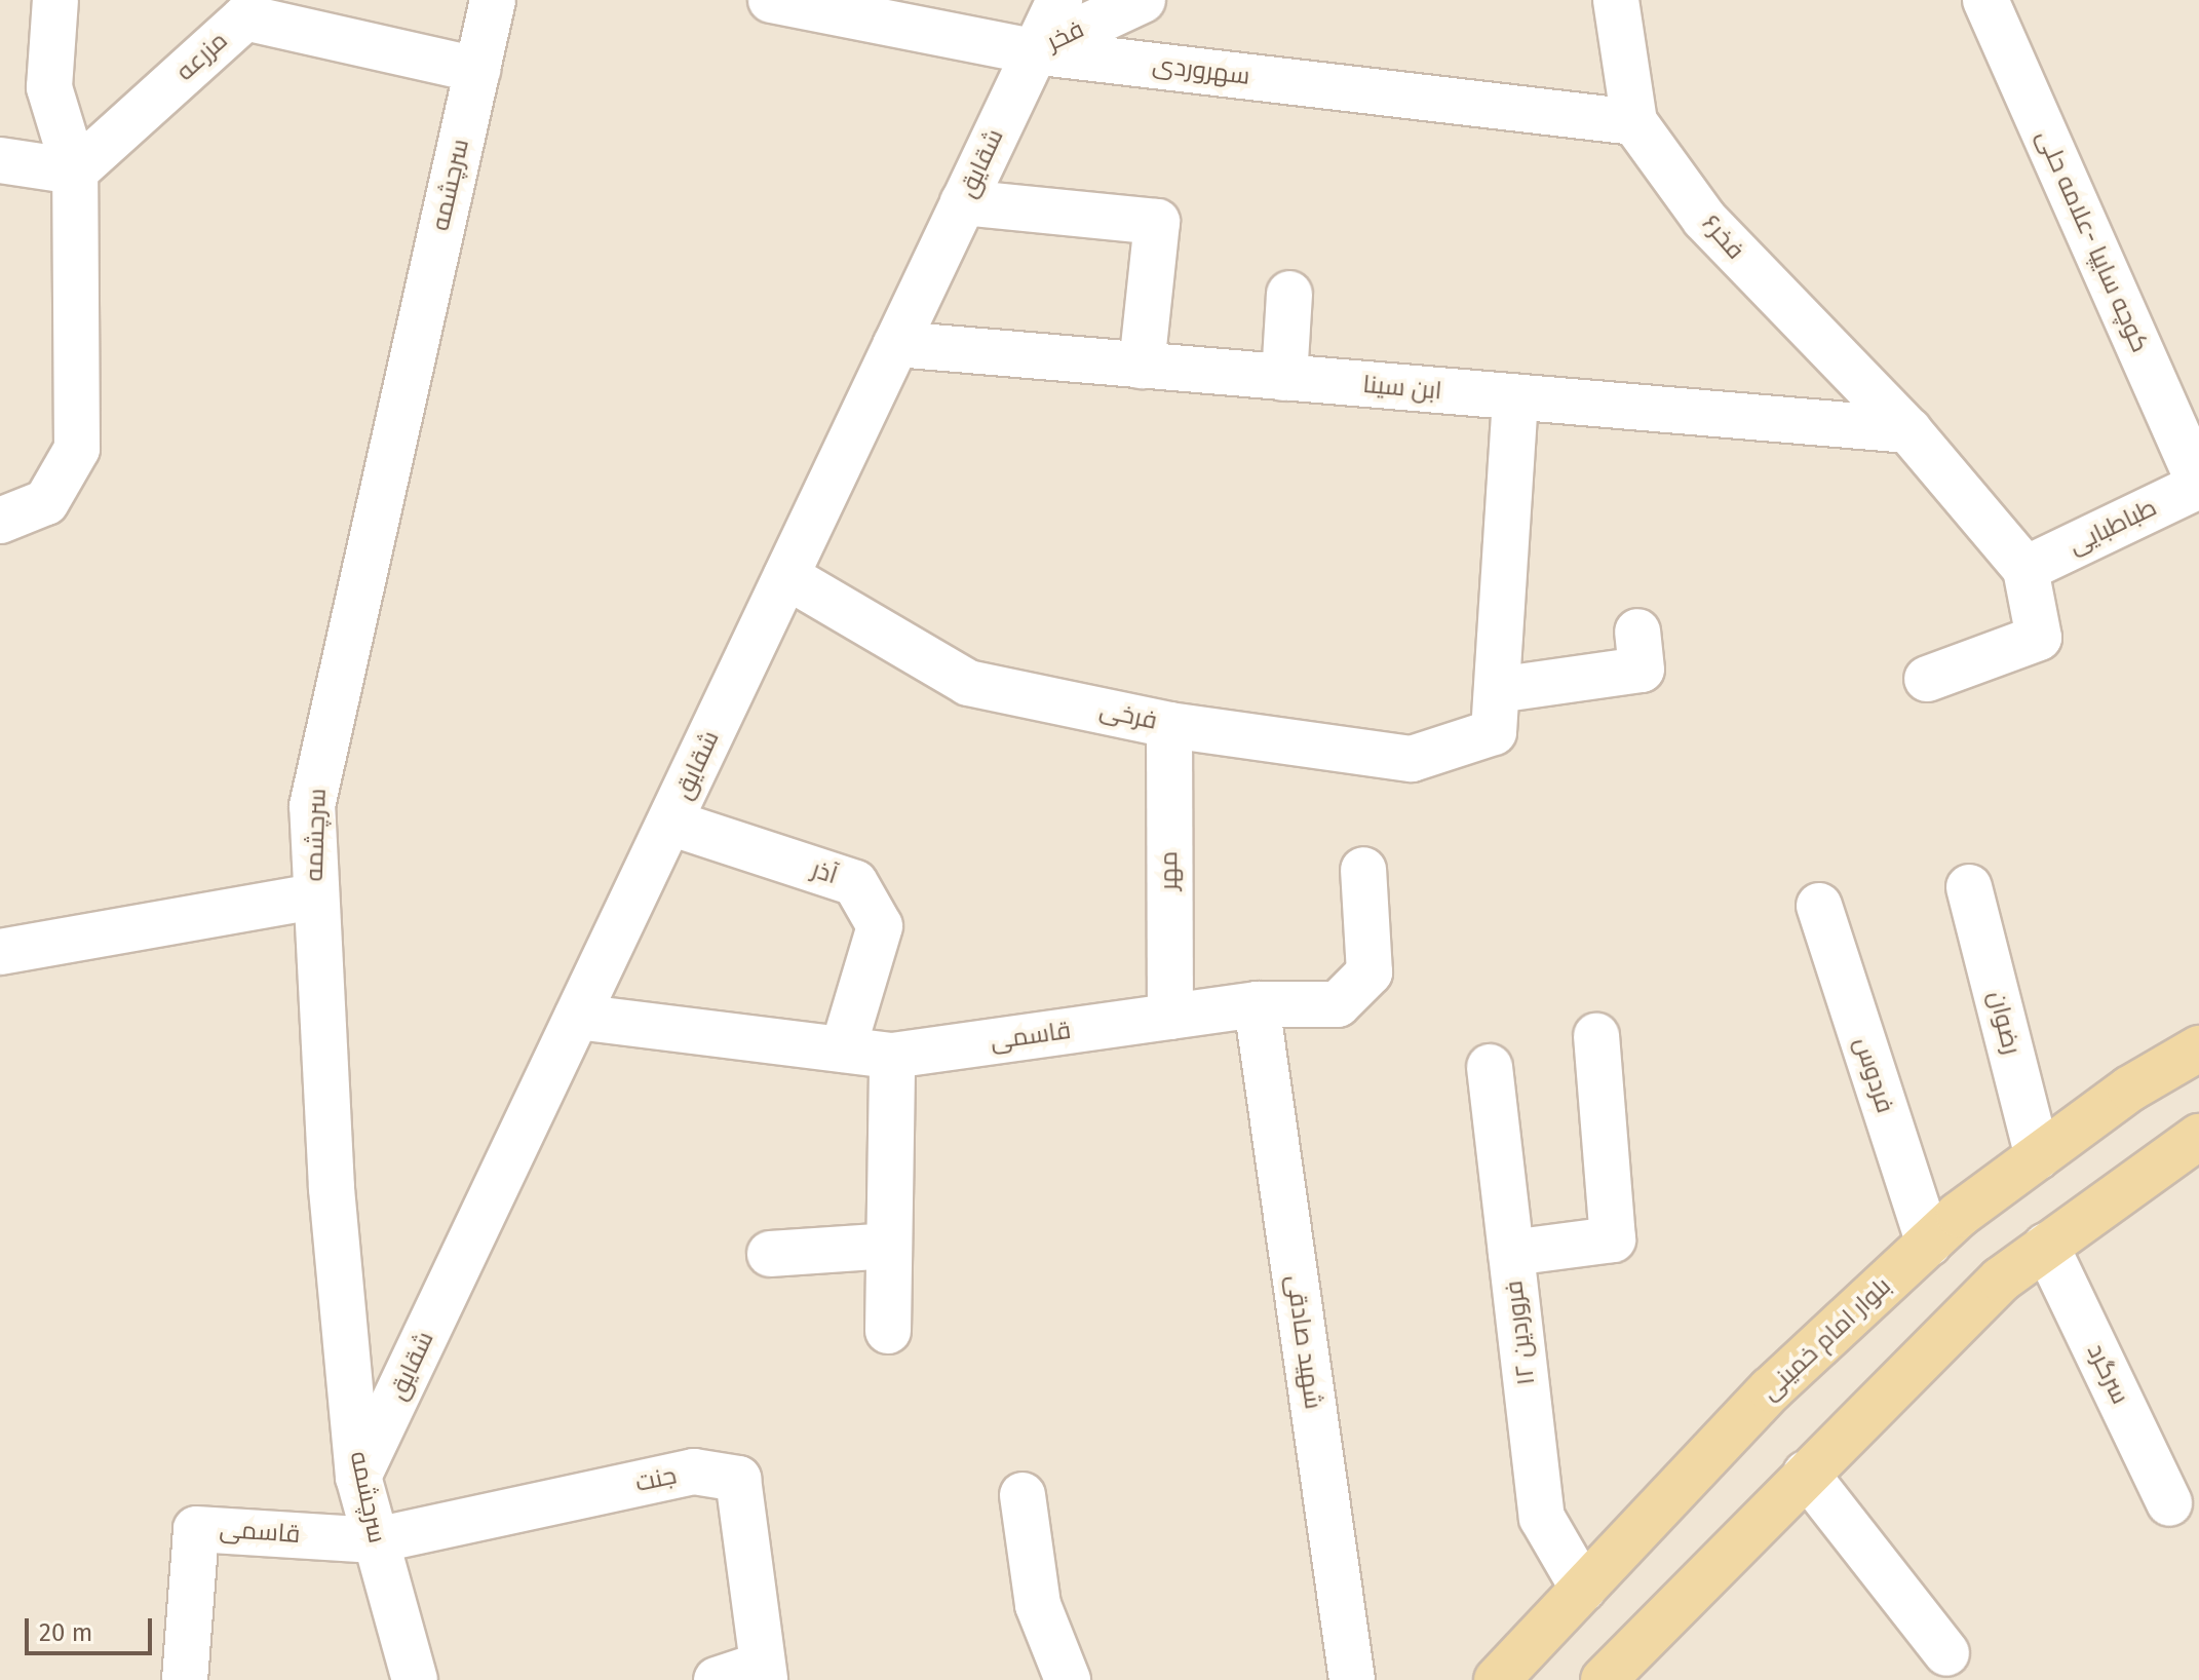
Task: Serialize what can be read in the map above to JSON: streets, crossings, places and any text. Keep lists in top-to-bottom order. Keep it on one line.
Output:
{"streets":{"main road":["بلوار امام خمینی"],"street":["فخر","مزرعه","سهروردی","شقایق","سرچشمه","فخر۶","کوچه سایپا -علامه حلی","ابن سینا","طباطبایی","فرخی","مهر","آذر","رضوان","قاسمی","فردوس","۱۲ فروردین","شهید صادقی","سرگرد","جنت"]},"crossings":[["فخر","سهروردی"],["فخر","شقایق"],["مزرعه","سرچشمه"],["سهروردی","شقایق"],["سهروردی","فخر۶"],["شقایق","سرچشمه"],["شقایق","ابن سینا"],["شقایق","فرخی"],["شقایق","آذر"],["شقایق","قاسمی"],["سرچشمه","قاسمی"],["سرچشمه","جنت"],["فخر۶","ابن سینا"],["فخر۶","طباطبایی"],["کوچه سایپا -علامه حلی","طباطبایی"],["فرخی","مهر"],["مهر","قاسمی"],["آذر","قاسمی"],["رضوان","بلوار امام خمینی"],["قاسمی","شهید صادقی"],["قاسمی","جنت"],["فردوس","بلوار امام خمینی"],["۱۲ فروردین","بلوار امام خمینی"]],"scale_bar":"20 m"}
